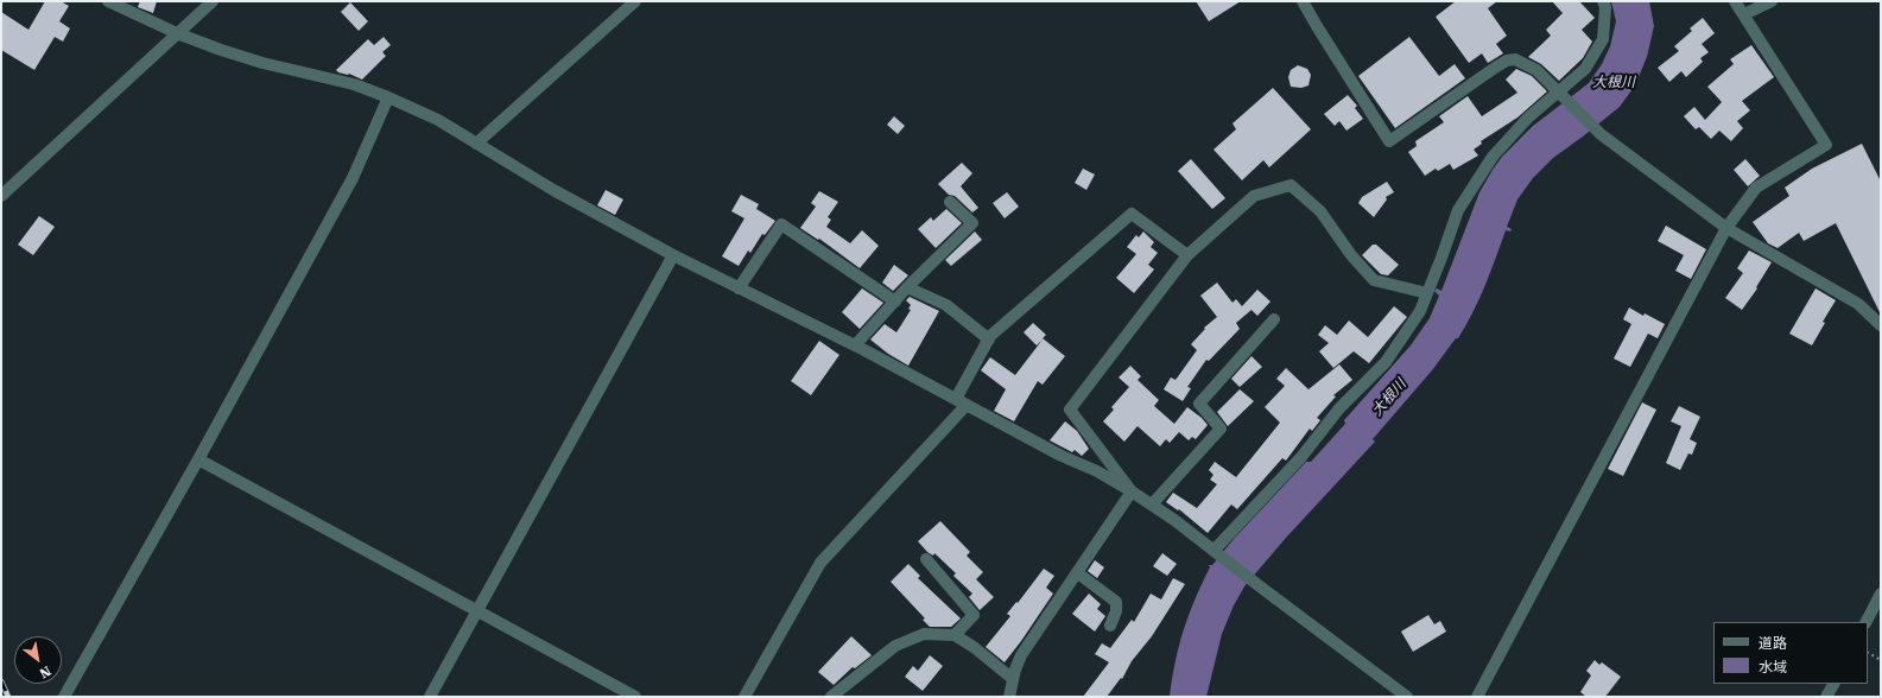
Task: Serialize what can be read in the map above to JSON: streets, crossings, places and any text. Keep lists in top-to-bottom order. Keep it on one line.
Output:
{"water":["大根川"],"legend":["道路","水域"],"north":"bottom right"}
